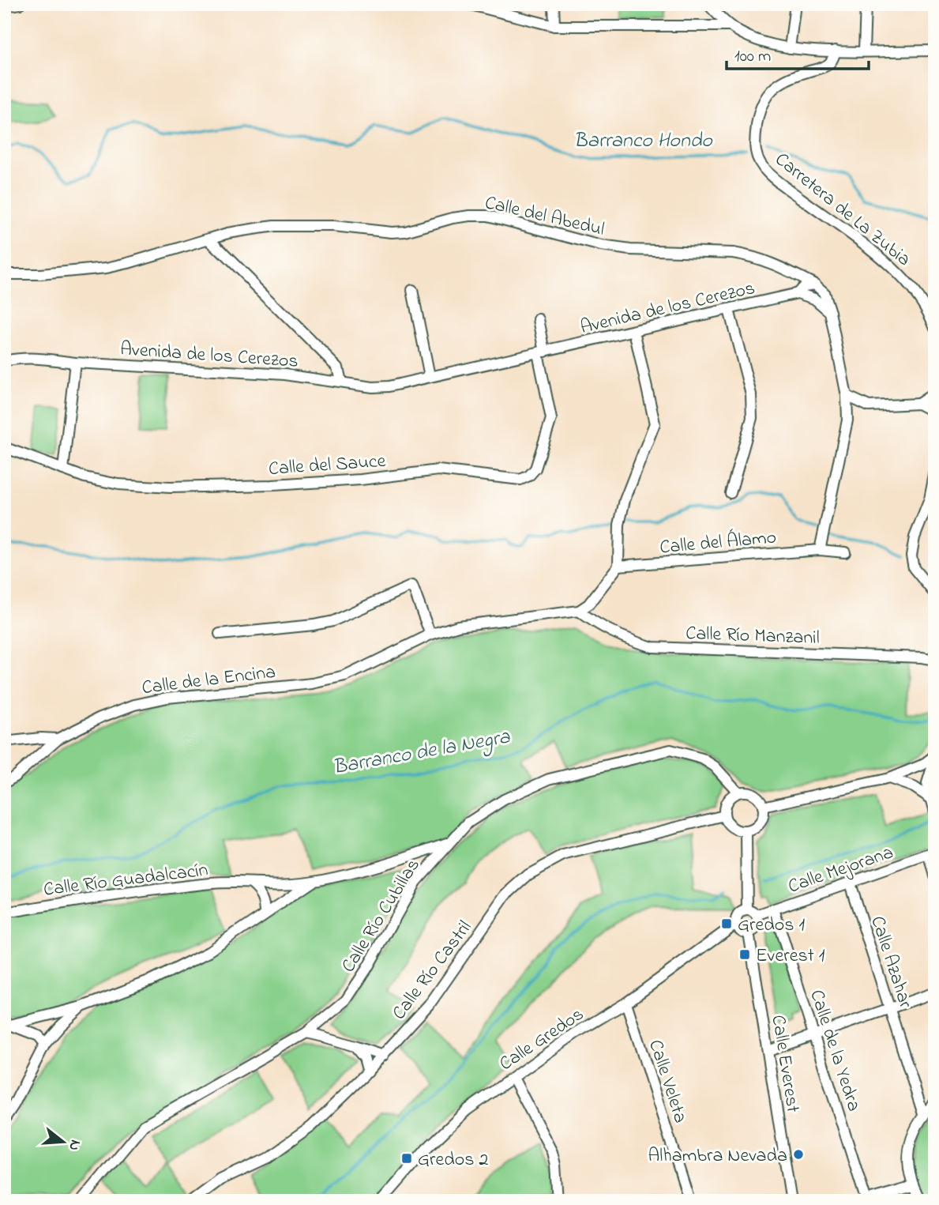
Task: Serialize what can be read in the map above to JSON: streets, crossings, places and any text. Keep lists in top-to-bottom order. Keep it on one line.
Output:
{"streets":{"street":["Carretera de La Zubia","Calle del Abedul","Avenida de los Cerezos","Calle del Sauce","Calle del Álamo","Calle Río Manzanil","Calle de la Encina","Calle Mejorana","Calle Río Guadalcacín","Calle Río Cubillas","Calle Azahar","Calle Río Castril","Calle Gredos","Calle de la Yedra","Calle Everest","Calle Veleta"]},"crossings":[["Calle del Abedul","Avenida de los Cerezos"],["Avenida de los Cerezos","Calle del Sauce"],["Calle Río Manzanil","Calle de la Encina"],["Calle Mejorana","Calle Azahar"],["Calle Mejorana","Calle Gredos"],["Calle Mejorana","Calle de la Yedra"],["Calle Mejorana","Calle Everest"],["Calle Río Guadalcacín","Calle Río Cubillas"],["Calle Río Cubillas","Calle Río Castril"],["Calle Gredos","Calle Everest"],["Calle Gredos","Calle Veleta"]],"water":["Barranco Hondo","Barranco de la Negra"],"places":{"transit":["Gredos 1","Everest 1","Gredos 2"],"other":["Alhambra Nevada"]},"scale_bar":"100 m","north":"right"}
